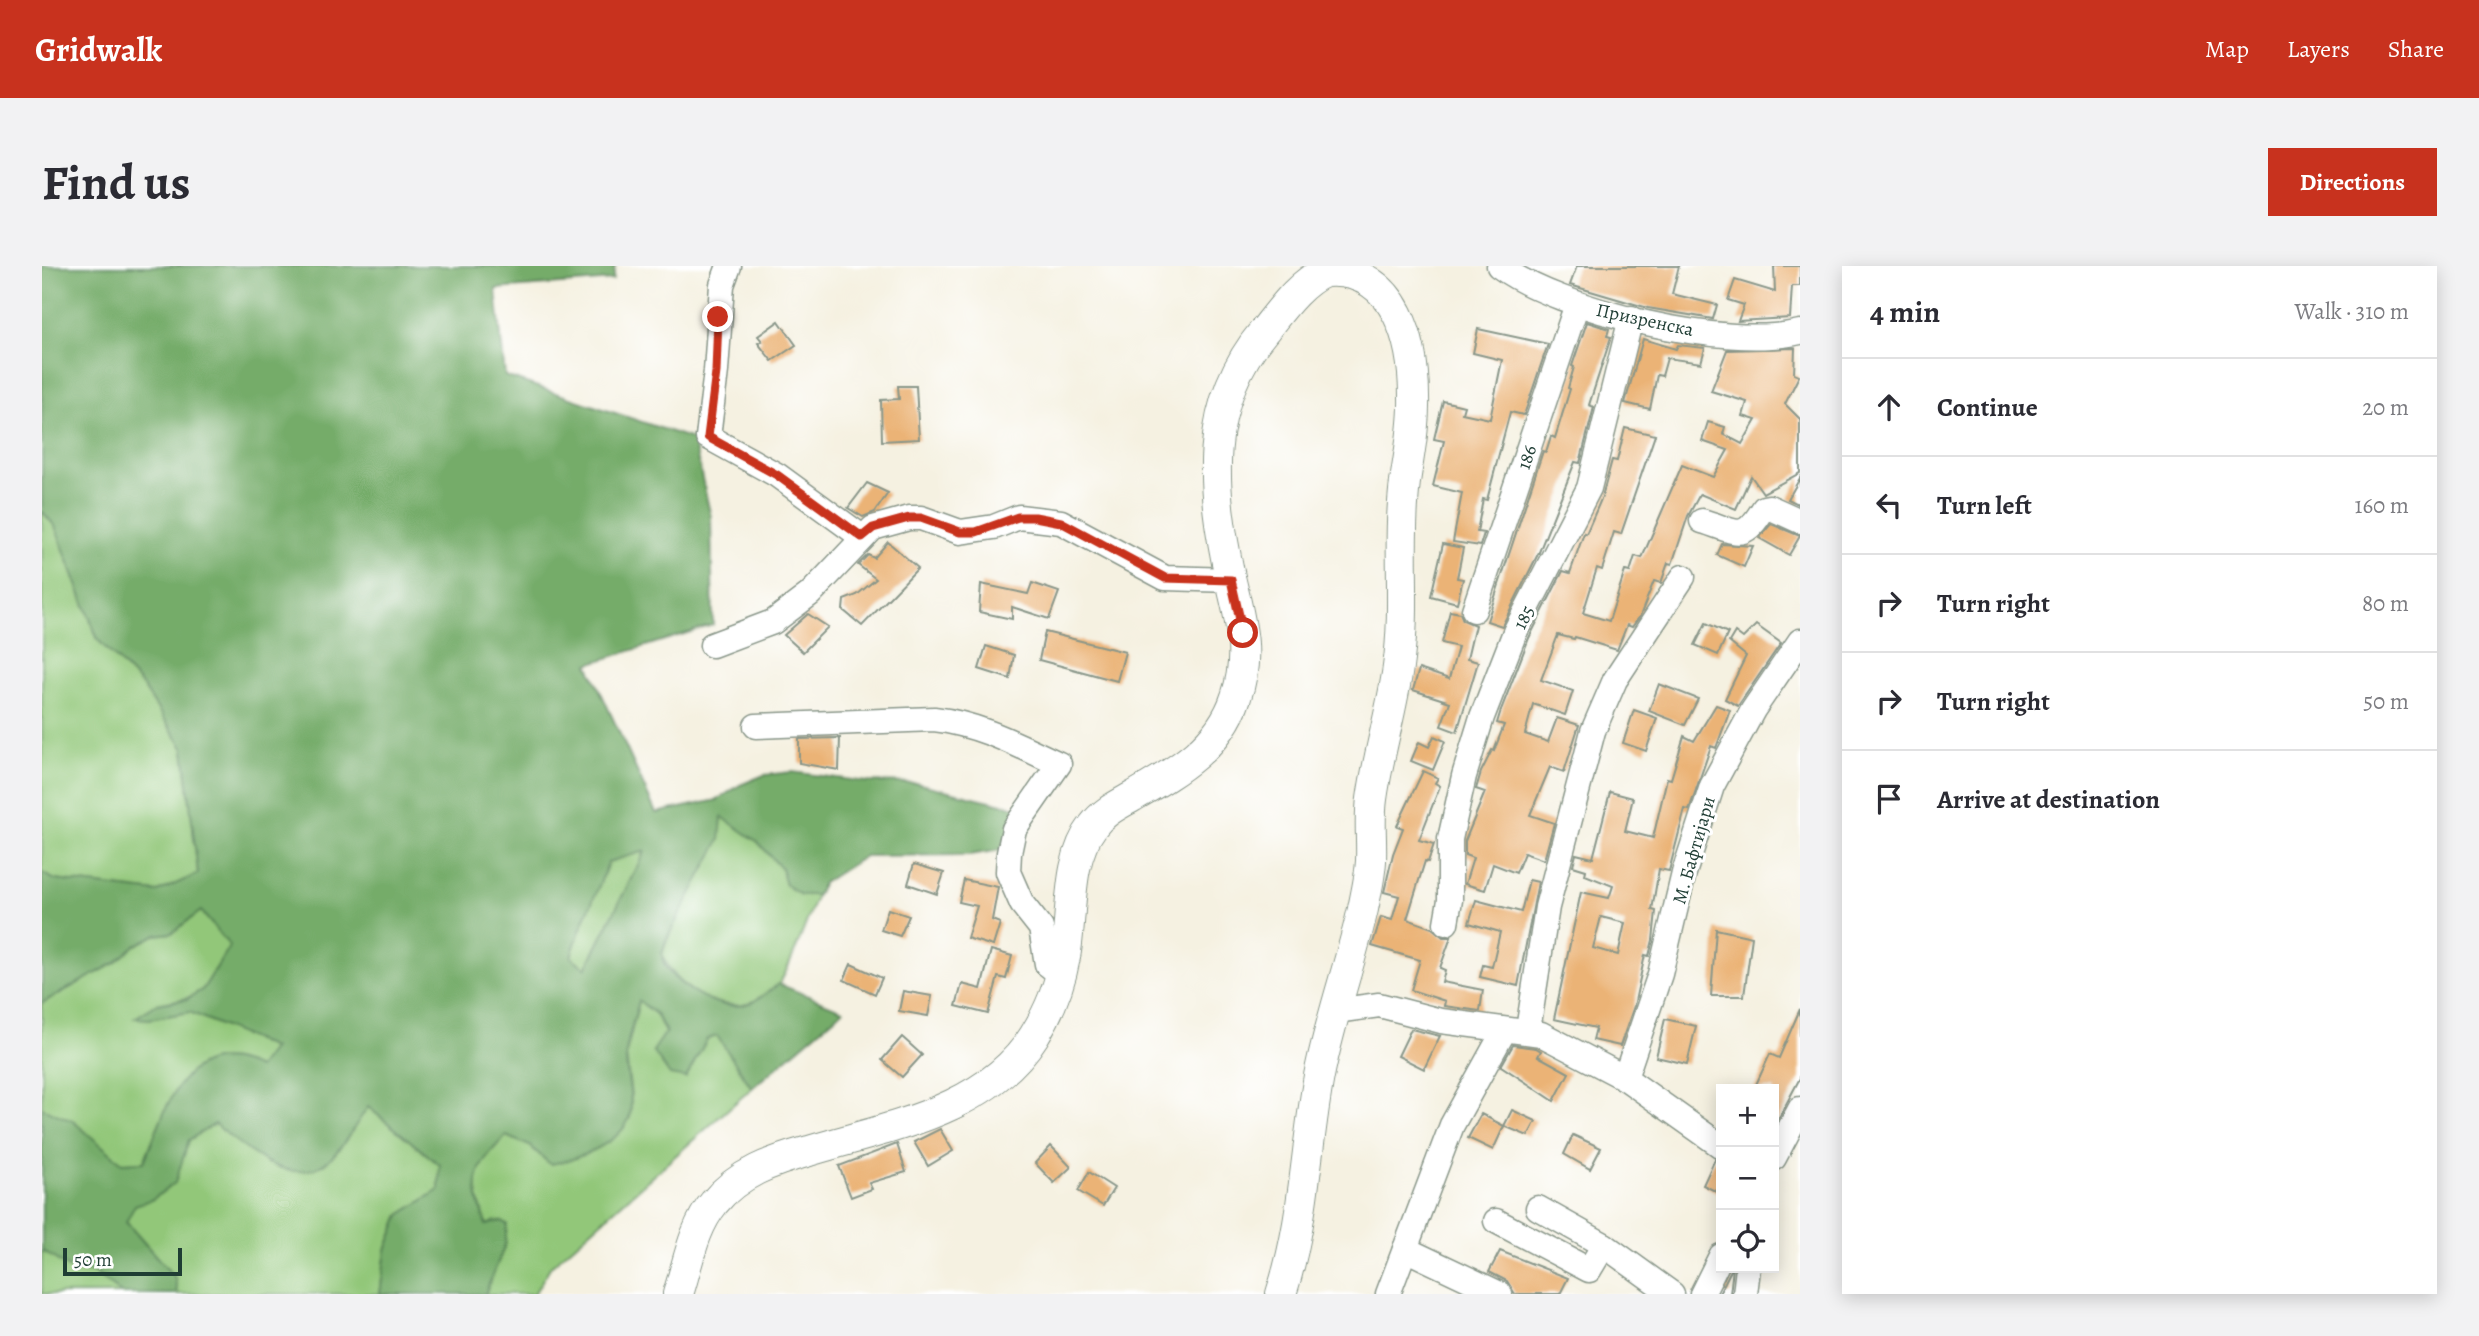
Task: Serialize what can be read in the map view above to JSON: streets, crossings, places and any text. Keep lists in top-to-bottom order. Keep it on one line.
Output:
{"streets":{"street":["Призренска","186","185","М. Бафтијари"]},"crossings":[["Призренска","186"],["Призренска","185"]],"scale_bar":"50 m","page":{"header":"Gridwalk","nav":["Map","Layers","Share"],"buttons":"Directions","title":"Find us","heading":["4 min","Walk · 310 m"],"list":[["Continue","20 m"],["Turn left","160 m"],["Turn right","80 m"],["Turn right","50 m"],"Arrive at destination"],"map_buttons":["+","−"],"scale":"50 m"}}
